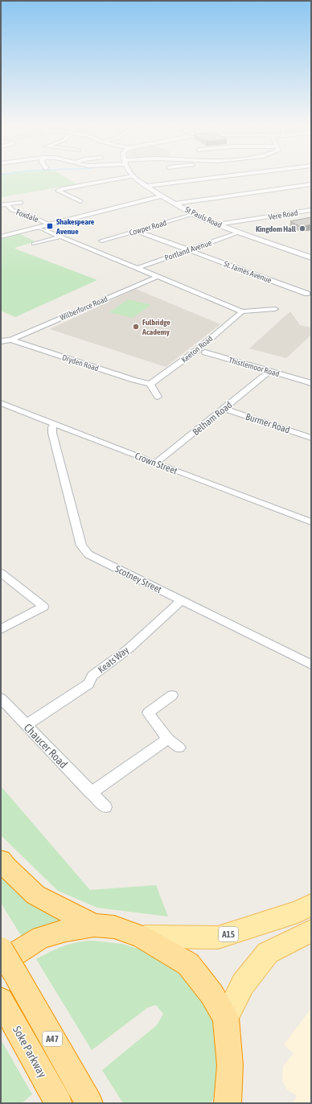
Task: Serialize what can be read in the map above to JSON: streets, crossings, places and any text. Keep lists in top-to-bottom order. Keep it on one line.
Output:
{"streets":{"highway":["A47","Soke Parkway"],"main road":["A15"],"street":["Vere Road","Foxdale","St Pauls Road","Cowper Road","Portland Avenue","St. James Avenue","Wilberforce Road","Keeton Road","Dryden Road","Thistlemoor Road","Belham Road","Burmer Road","Crown Street","Scotney Street","Keats Way","Chaucer Road"]},"crossings":[["Vere Road","St Pauls Road"],["St Pauls Road","Cowper Road"],["St Pauls Road","Portland Avenue"],["Cowper Road","St. James Avenue"],["Portland Avenue","St. James Avenue"],["Wilberforce Road","Dryden Road"],["Keeton Road","Dryden Road"],["Keeton Road","Thistlemoor Road"],["Thistlemoor Road","Belham Road"],["Belham Road","Burmer Road"],["Belham Road","Crown Street"],["Crown Street","Scotney Street"],["Scotney Street","Keats Way"],["Keats Way","Chaucer Road"]],"places":{"transit":["Shakespeare Avenue"],"other":["Kingdom Hall","Fulbridge Academy"]}}
